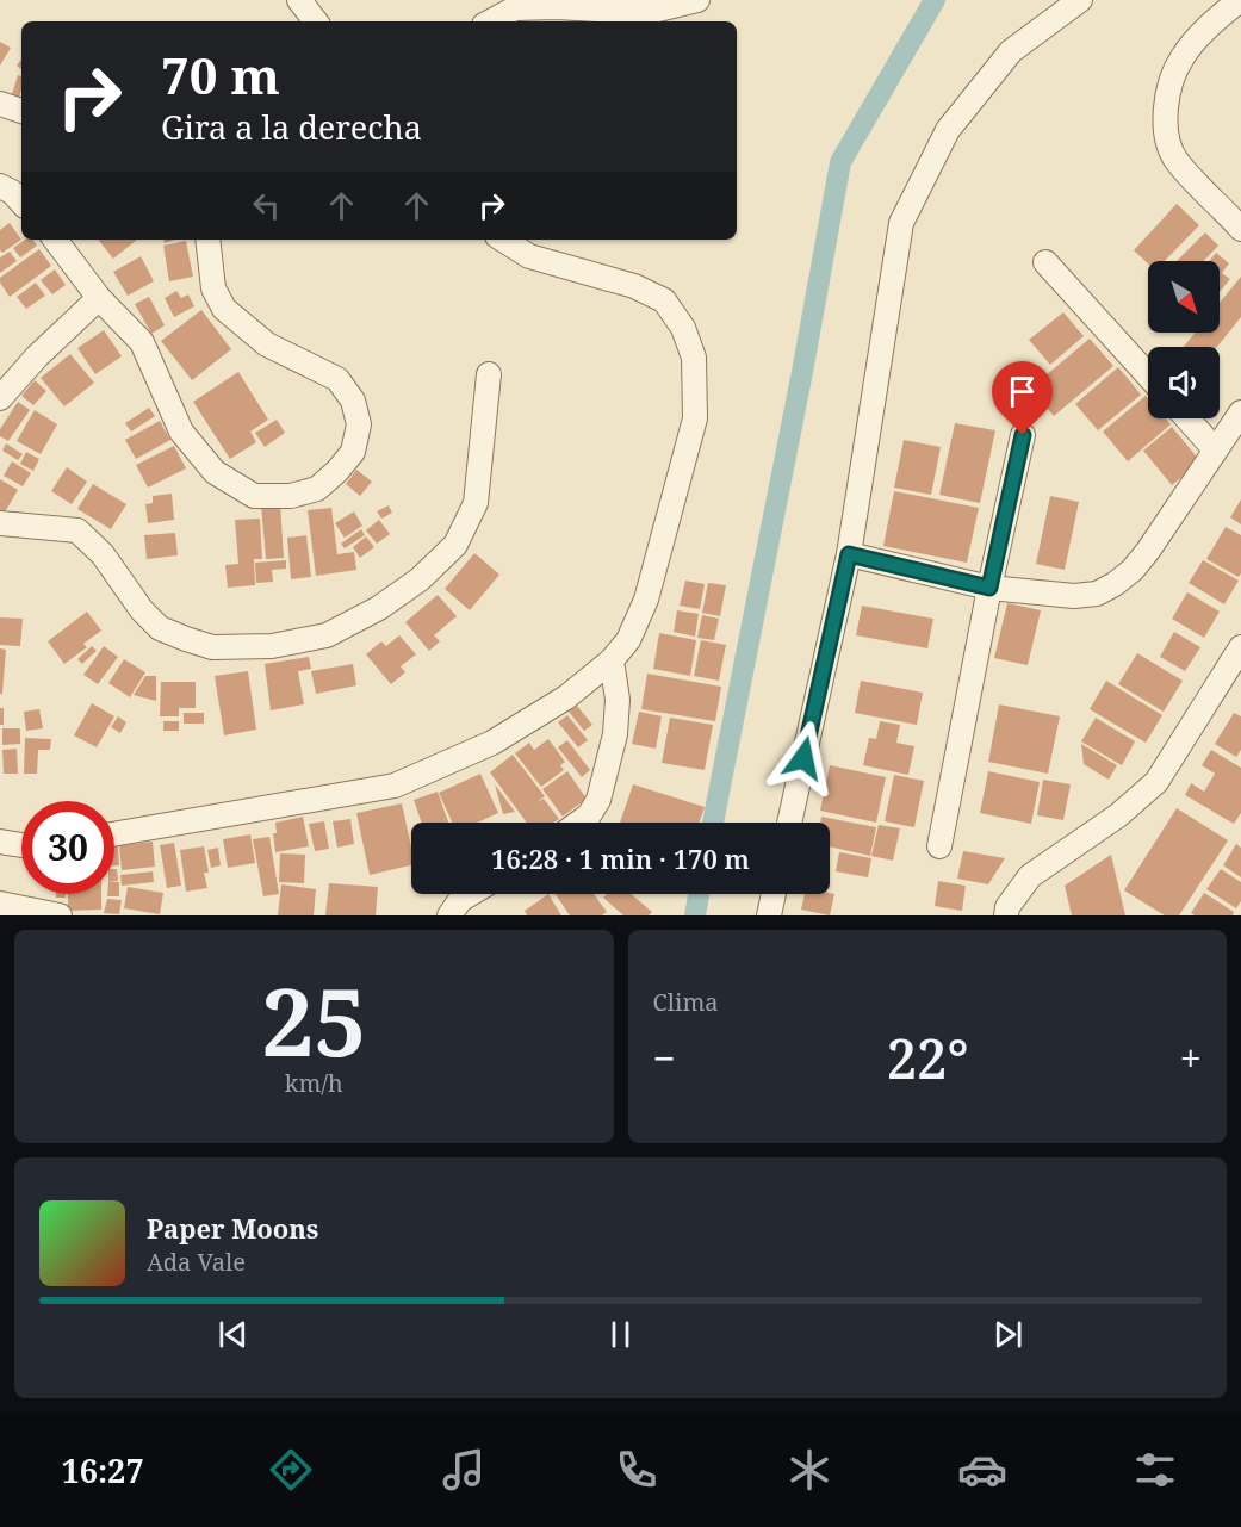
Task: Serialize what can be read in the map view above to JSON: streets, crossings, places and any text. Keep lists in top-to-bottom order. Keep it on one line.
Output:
{"north":"bottom right","page":{"turn":["70 m","Gira a la derecha"],"limit":"30","trip":"16:28 · 1 min · 170 m","tile":[["25","km/h"],"Clima"],"heat":["−","22°","+"],"song":["Paper Moons","Ada Vale"],"tabs":"16:27"}}
